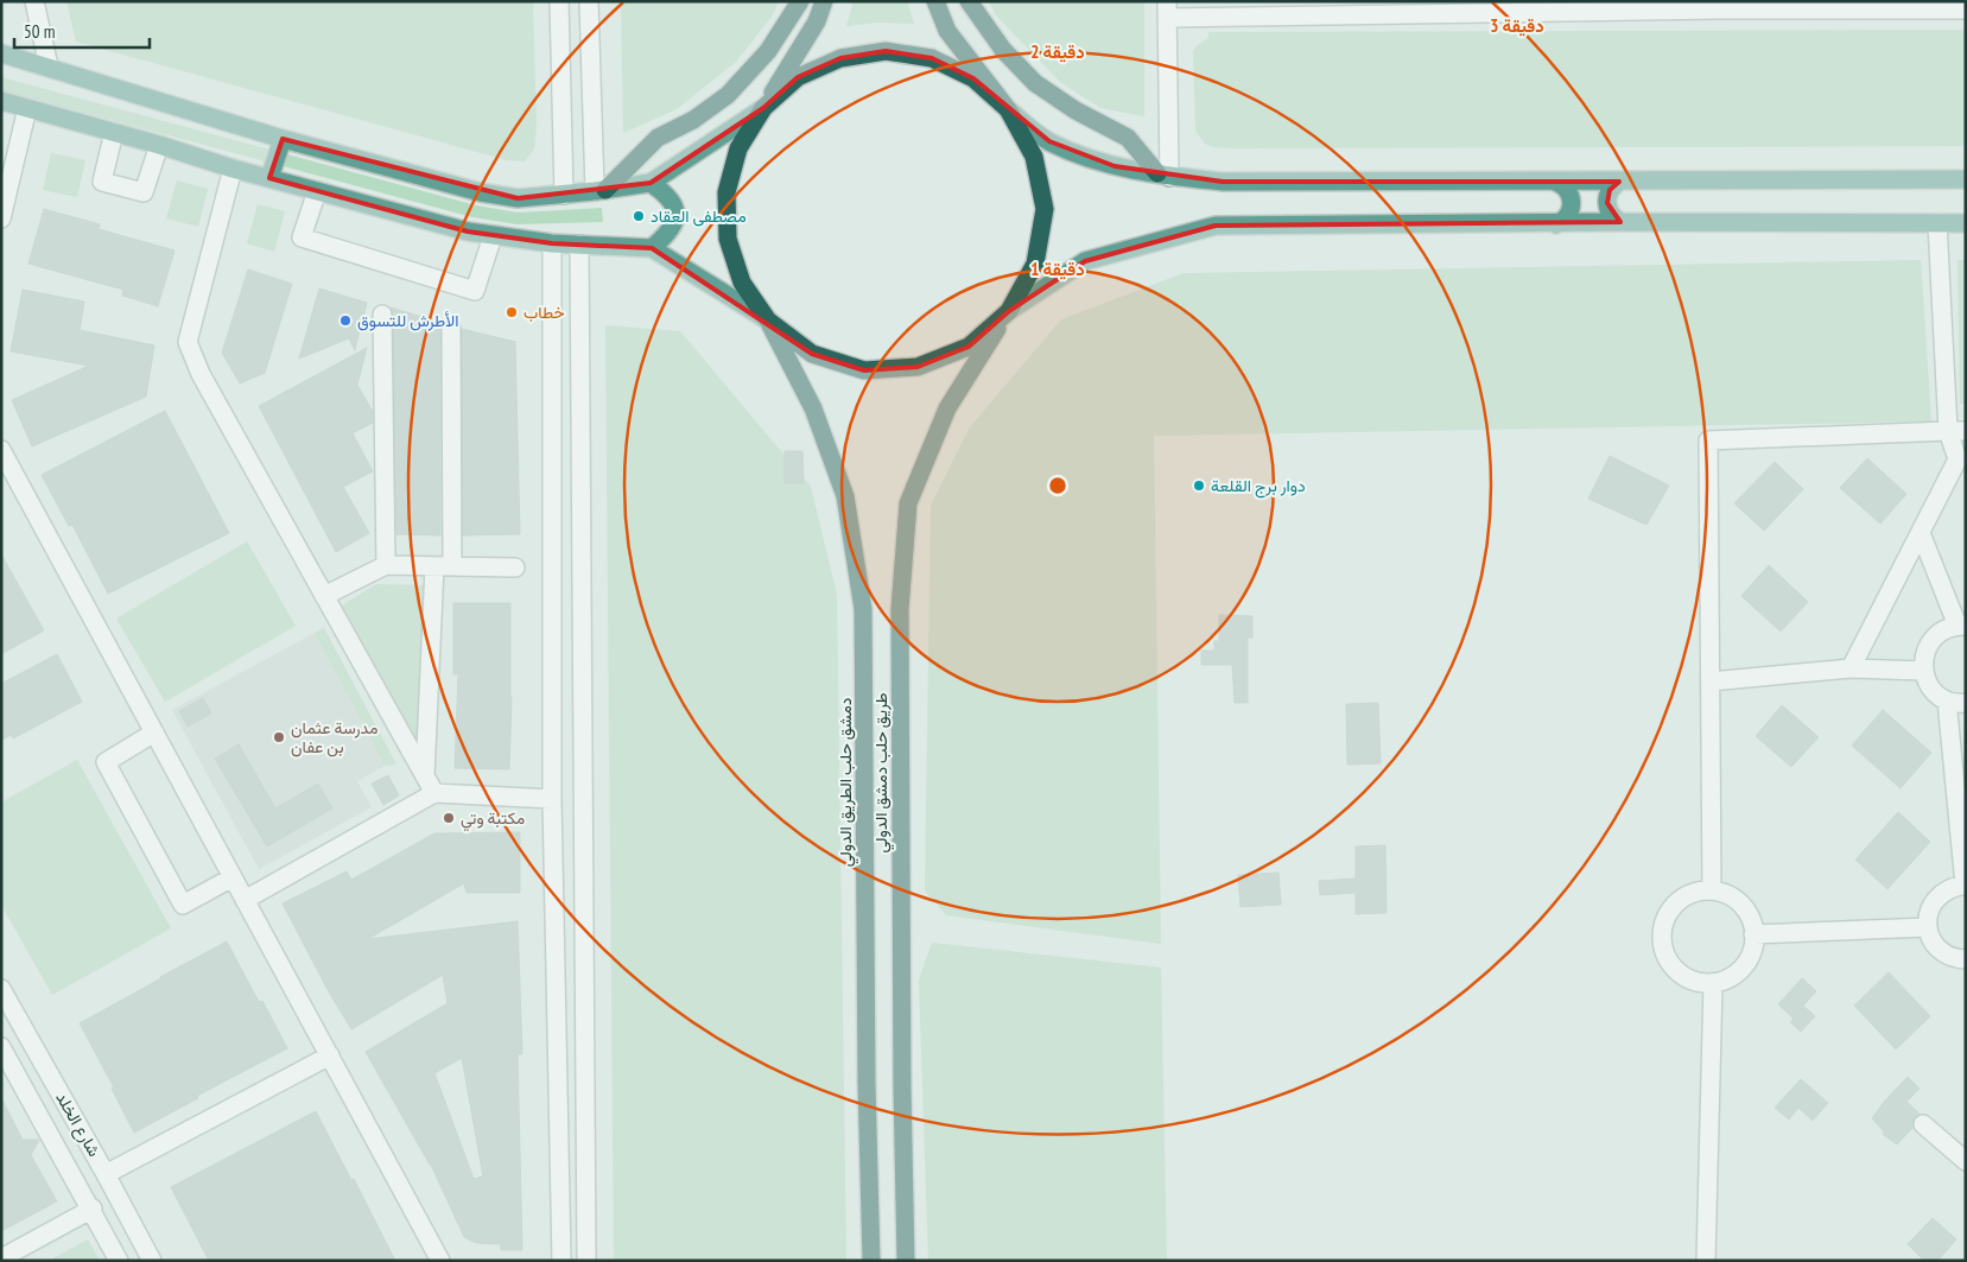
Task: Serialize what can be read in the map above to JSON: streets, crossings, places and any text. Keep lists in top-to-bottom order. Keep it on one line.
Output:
{"streets":{"highway":["طريق حلب دمشق الدولي","دمشق حلب الطريق الدولي"],"street":["شارع الخلد"]},"places":["مصطفى العقاد","خطاب","الأطرش للتسوق","دوار برج القلعة","مدرسة عثمان بن عفان","مكتبة وتي"],"scale_bar":"50 m","rings":["3 دقيقة","2 دقيقة","1 دقيقة"]}
